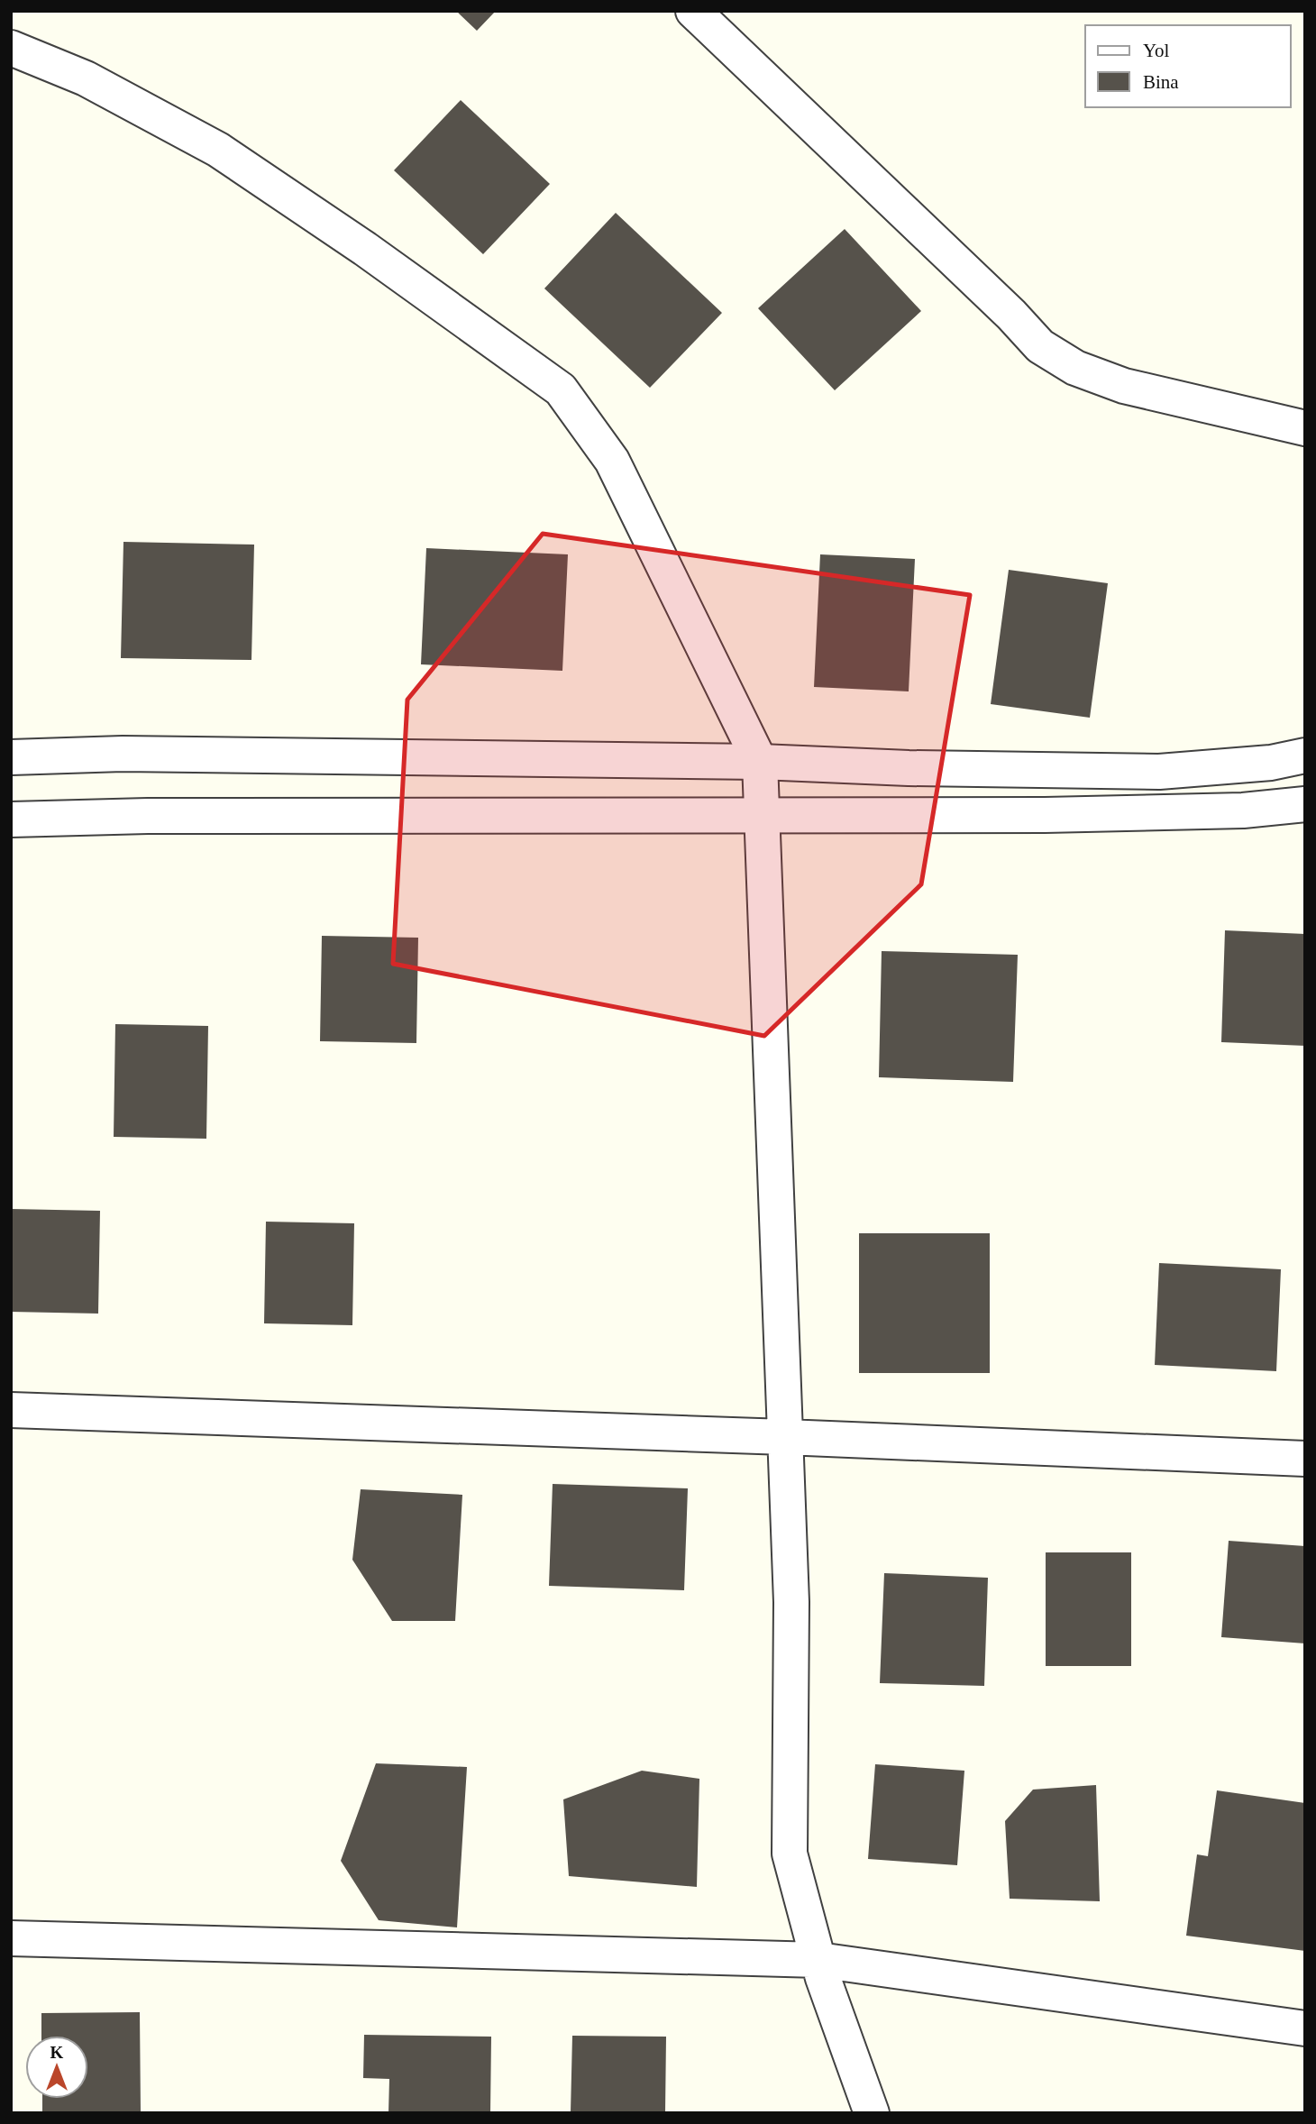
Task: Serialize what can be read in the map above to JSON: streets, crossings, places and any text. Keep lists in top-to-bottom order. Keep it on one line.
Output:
{"legend":["Yol","Bina"],"north":"top"}
